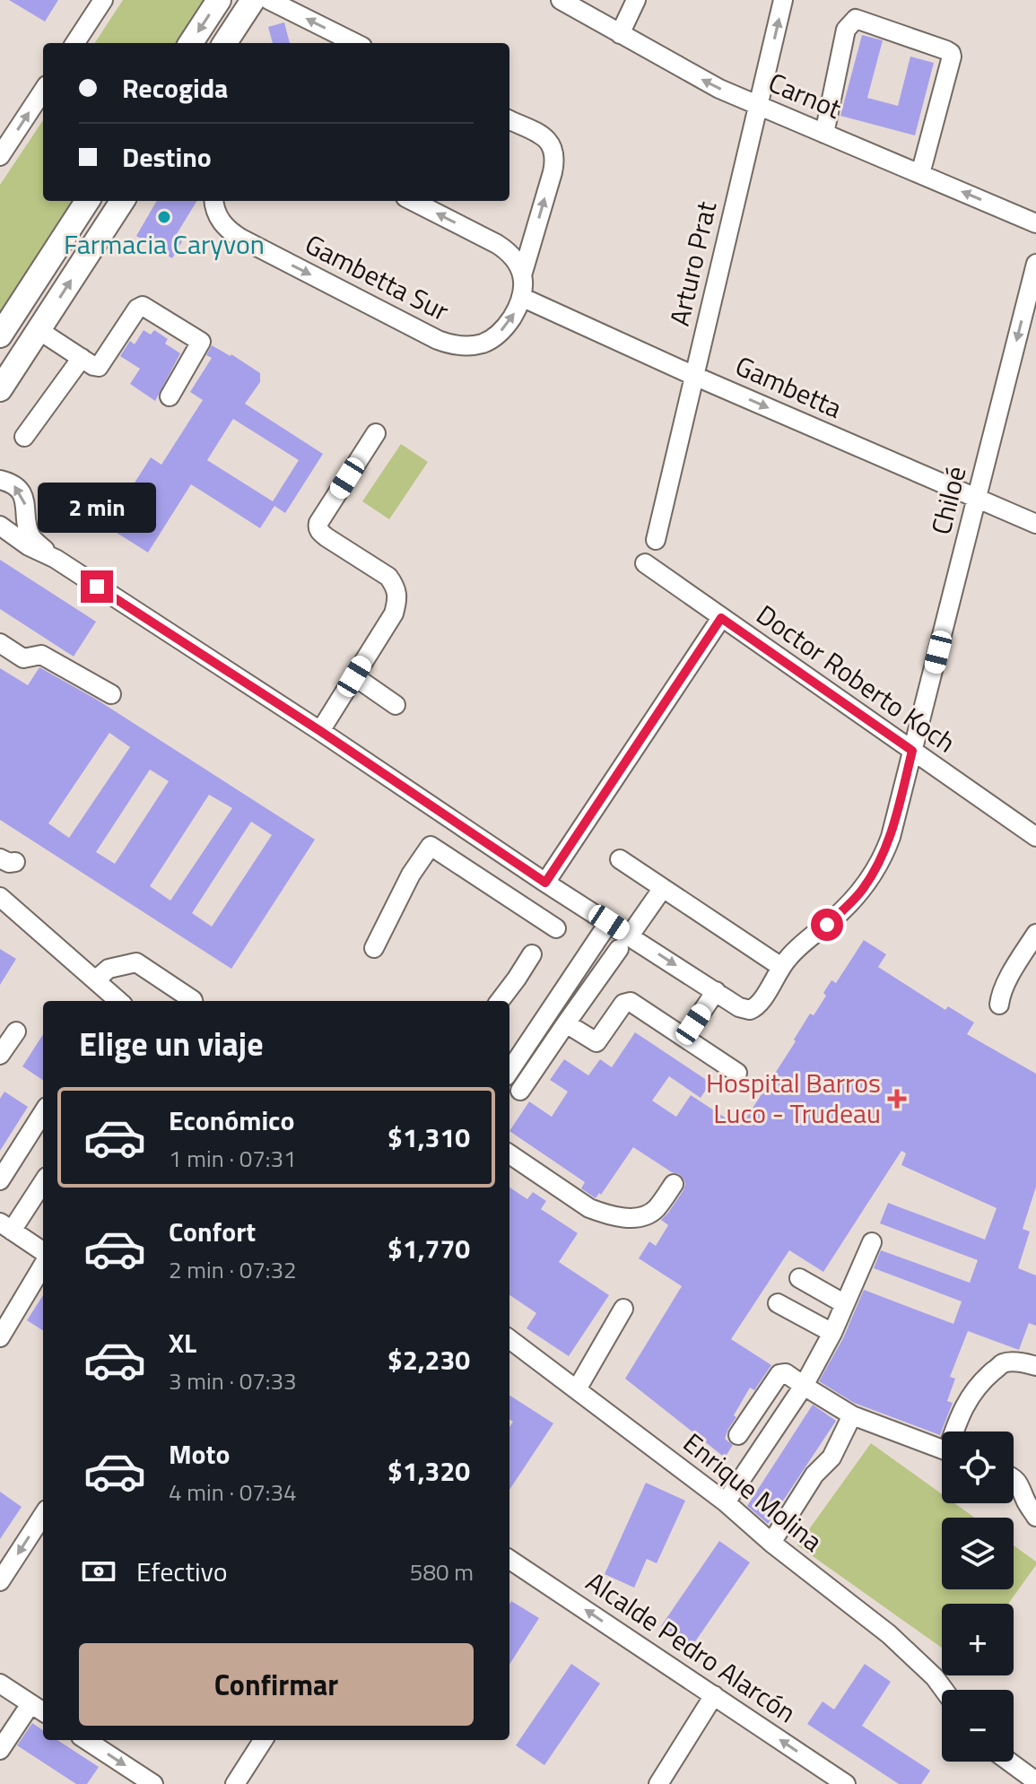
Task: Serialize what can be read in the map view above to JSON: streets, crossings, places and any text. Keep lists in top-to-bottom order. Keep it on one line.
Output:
{"streets":{"street":["Carnot","Arturo Prat","Gambetta Sur","Gambetta","Chiloé","Doctor Roberto Koch","Enrique Molina","Alcalde Pedro Alarcón"]},"crossings":[["Carnot","Arturo Prat"],["Arturo Prat","Gambetta"],["Gambetta Sur","Gambetta"],["Gambetta","Chiloé"],["Chiloé","Doctor Roberto Koch"]],"one_way":["Carnot","Gambetta Sur","Gambetta","Alcalde Pedro Alarcón"],"places":{"other":["Farmacia Caryvon"],"health":["Hospital Barros Luco - Trudeau"]},"page":{"banner":["Recogida","Destino"],"bubble":"2 min","heading":"Elige un viaje","list":[{"name":"Económico","note":"1 min · 07:31","value":"$1,310"},{"name":"Confort","note":"2 min · 07:32","value":"$1,770"},{"name":"XL","note":"3 min · 07:33","value":"$2,230"},{"name":"Moto","note":"4 min · 07:34","value":"$1,320"}],"map_buttons":["+","−"],"pay":["Efectivo","580 m"],"buttons":"Confirmar"}}
